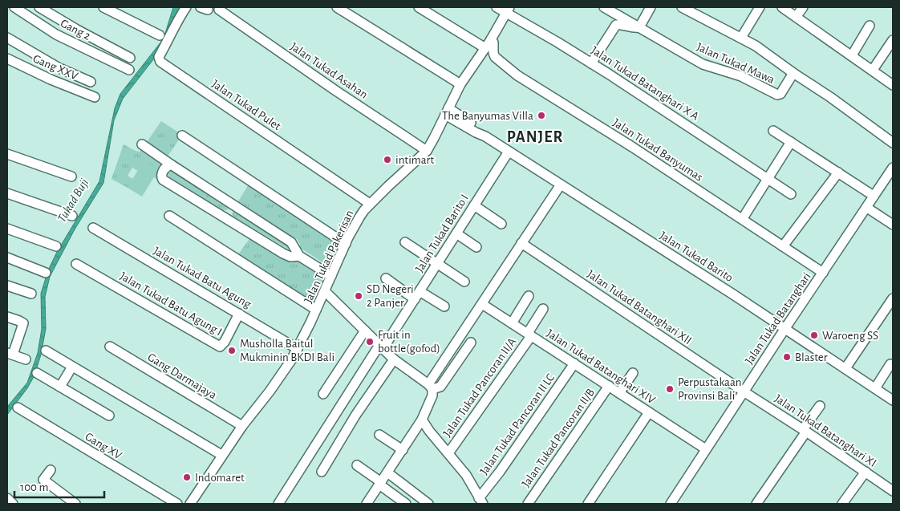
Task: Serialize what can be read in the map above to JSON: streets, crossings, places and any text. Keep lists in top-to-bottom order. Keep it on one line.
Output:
{"streets":{"street":["Gang 2","Jalan Tukad Mawa","Gang XXV","Jalan Tukad Asahan","Jalan Tukad Batanghari X A","Jalan Tukad Pulet","Jalan Tukad Banyumas","Jalan Tukad Barito I","Jalan Tukad Pakerisan","Jalan Tukad Barito","Jalan Tukad Batu Agung","Jalan Tukad Batu Agung I","Jalan Tukad Batanghari XII","Jalan Tukad Batanghari","Jalan Tukad Batanghari XIV","Gang Darmajaya","Jalan Tukad Pancoran II/A","Jalan Tukad Pancoran II LC","Jalan Tukad Batanghari XI","Jalan Tukad Pancoran II/B","Gang XV"]},"crossings":[["Jalan Tukad Asahan","Jalan Tukad Pakerisan"],["Jalan Tukad Batanghari X A","Jalan Tukad Pakerisan"],["Jalan Tukad Pulet","Jalan Tukad Pakerisan"],["Jalan Tukad Banyumas","Jalan Tukad Pakerisan"],["Jalan Tukad Banyumas","Jalan Tukad Batanghari"],["Jalan Tukad Barito I","Jalan Tukad Barito"],["Jalan Tukad Pakerisan","Jalan Tukad Barito"],["Jalan Tukad Pakerisan","Jalan Tukad Batu Agung"],["Jalan Tukad Pakerisan","Gang Darmajaya"],["Jalan Tukad Barito","Jalan Tukad Batanghari"],["Jalan Tukad Batu Agung","Jalan Tukad Batu Agung I"],["Jalan Tukad Batanghari XII","Jalan Tukad Batanghari"],["Jalan Tukad Batanghari XII","Jalan Tukad Batanghari XI"],["Jalan Tukad Batanghari","Jalan Tukad Batanghari XIV"],["Jalan Tukad Batanghari","Jalan Tukad Batanghari XI"],["Jalan Tukad Batanghari XIV","Jalan Tukad Pancoran II/A"],["Jalan Tukad Batanghari XIV","Jalan Tukad Pancoran II LC"],["Jalan Tukad Batanghari XIV","Jalan Tukad Pancoran II/B"]],"districts":["PANJER"],"water":["Tukad Buji"],"places":["The Banyumas Villa","intimart","SD Negeri 2 Panjer","Waroeng SS","Fruit in bottle(gofod)","Musholla Baitul Mukminin BKDI Bali","Blaster","Perpustakaan Provinsi Bali","Indomaret"],"scale_bar":"100 m"}
